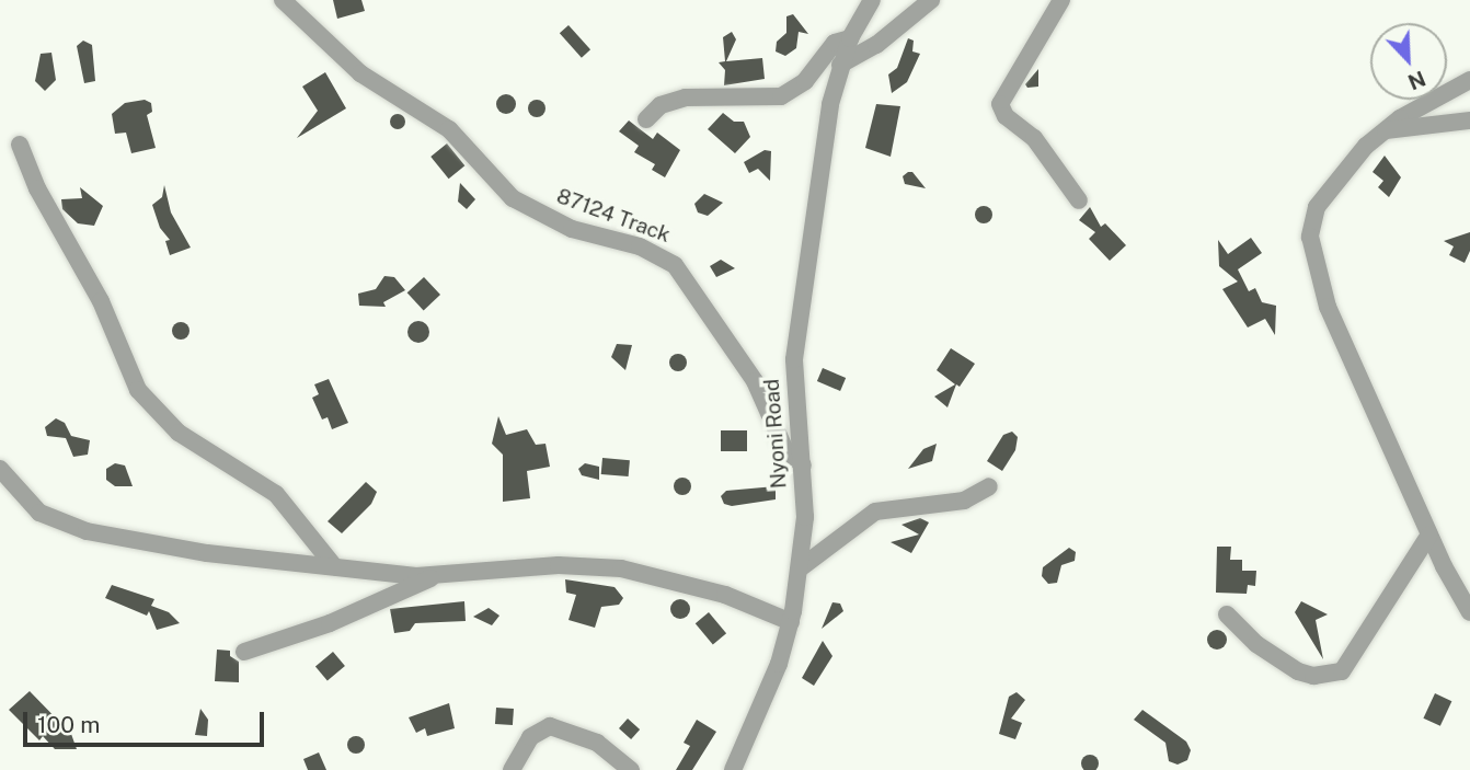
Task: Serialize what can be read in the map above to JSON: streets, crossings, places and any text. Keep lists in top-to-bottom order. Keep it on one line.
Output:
{"streets":{"street":["87124 Track","Nyoni Road"]},"crossings":[["87124 Track","Nyoni Road"]],"scale_bar":"100 m","north":"bottom right"}
